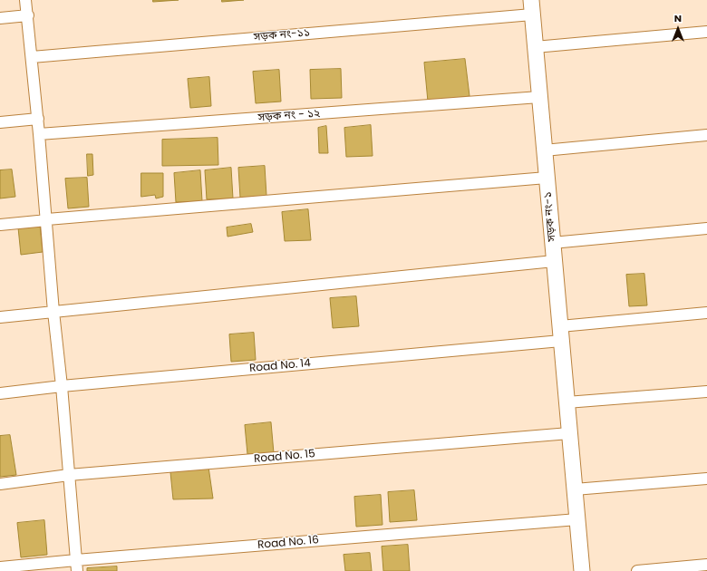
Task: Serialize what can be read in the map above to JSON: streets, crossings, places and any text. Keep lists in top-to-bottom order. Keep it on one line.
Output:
{"streets":{"street":["সড়ক নং-১১","সড়ক নং - ১২","সড়ক নং-১","Road No. 14","Road No. 15","Road No. 16"]},"crossings":[["সড়ক নং-১১","সড়ক নং-১"],["সড়ক নং - ১২","সড়ক নং-১"],["সড়ক নং-১","Road No. 14"],["সড়ক নং-১","Road No. 15"],["সড়ক নং-১","Road No. 16"]],"north":"top"}
